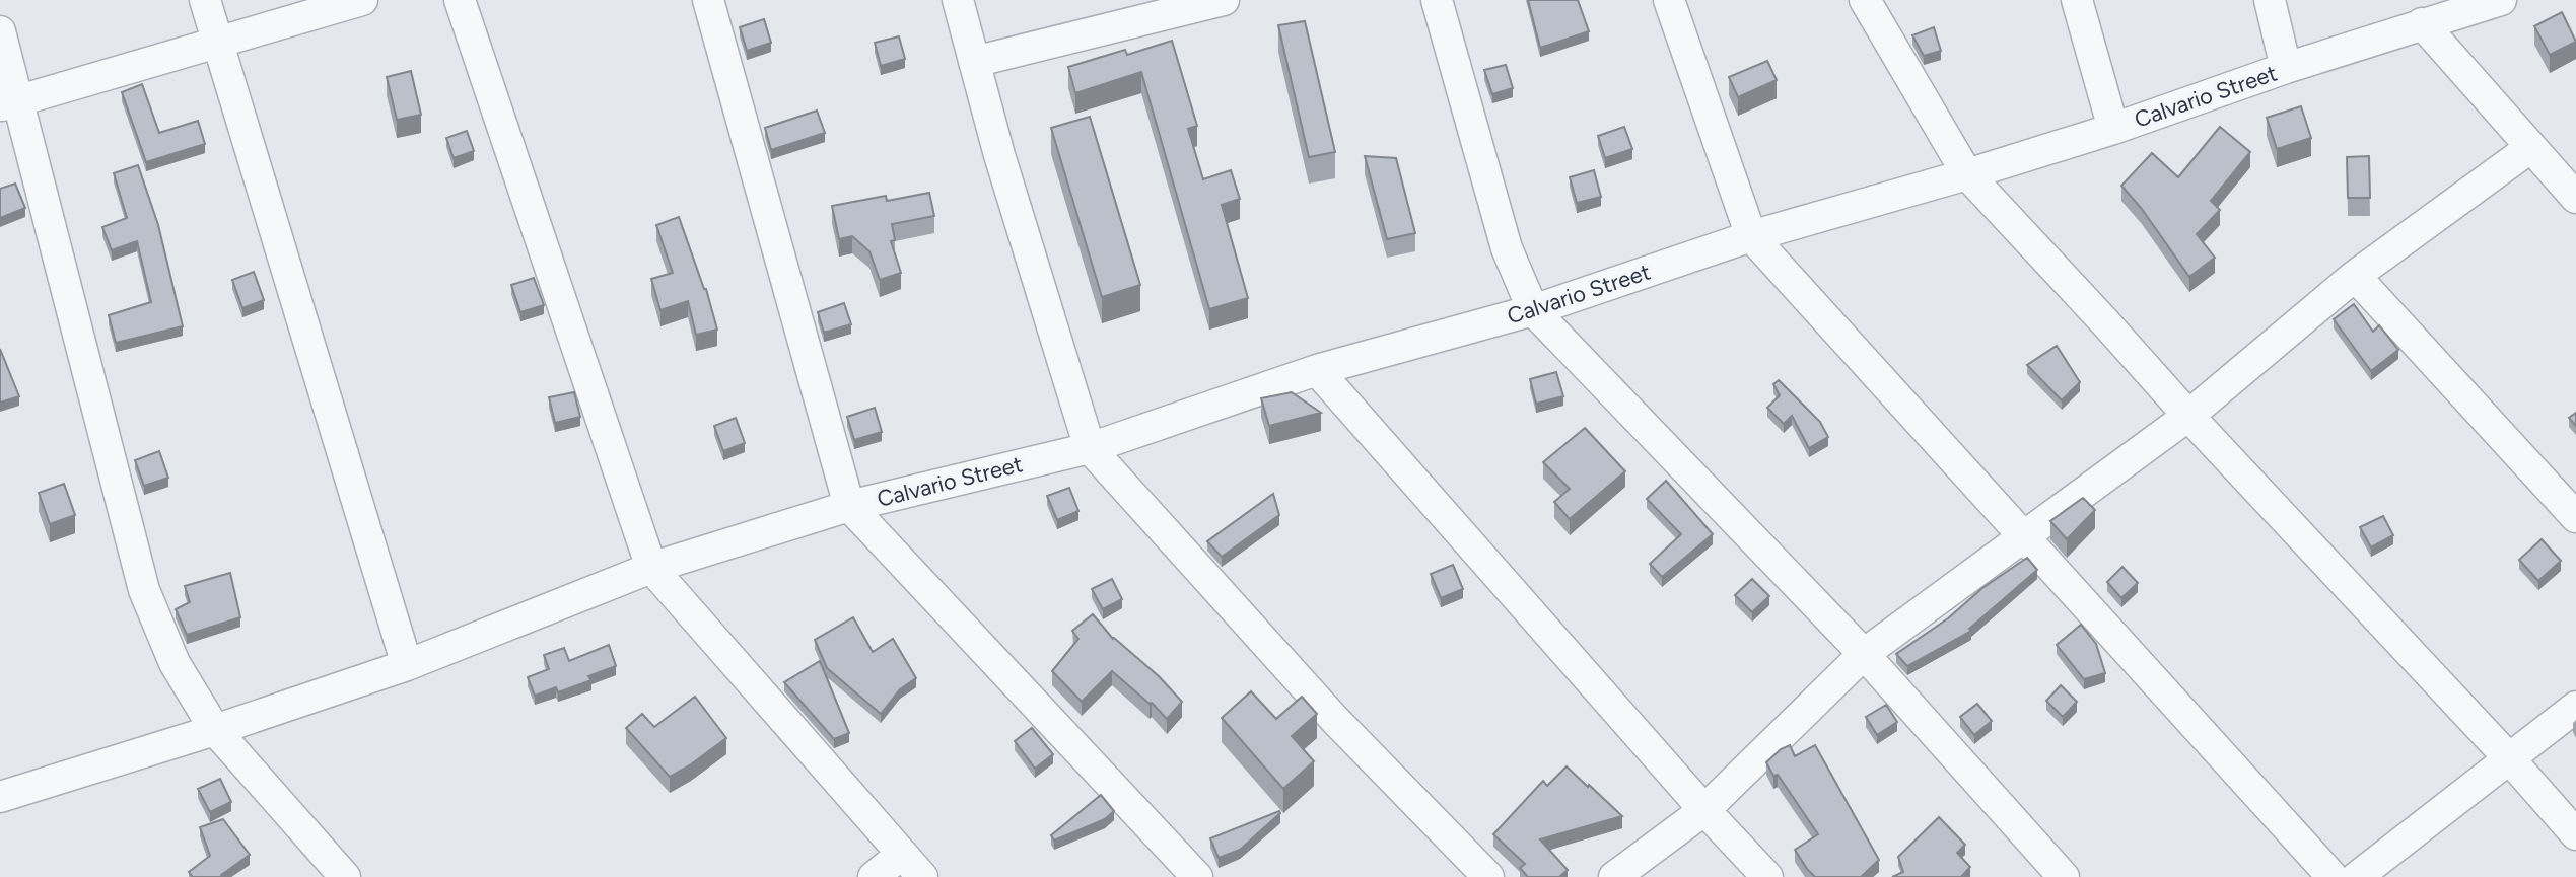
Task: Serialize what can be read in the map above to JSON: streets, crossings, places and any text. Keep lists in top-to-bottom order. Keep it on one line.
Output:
{"streets":{"street":["Calvario Street"]}}
